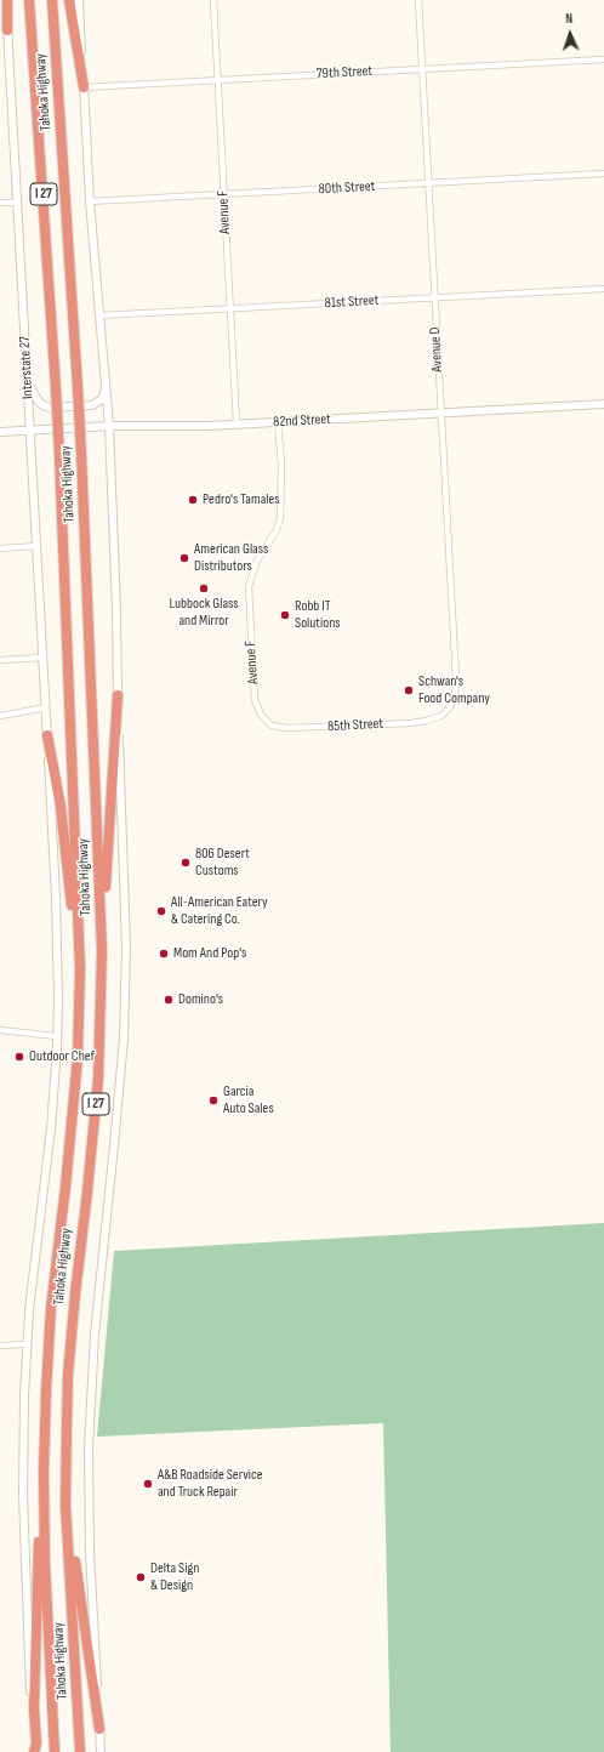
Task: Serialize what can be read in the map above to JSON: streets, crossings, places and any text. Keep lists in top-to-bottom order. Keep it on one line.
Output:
{"streets":{"highway":["Tahoka Highway","I 27"],"main road":["Interstate 27","82nd Street"],"street":["79th Street","80th Street","Avenue F","81st Street","Avenue D","85th Street"]},"crossings":[["79th Street","Avenue F"],["79th Street","Avenue D"],["Tahoka Highway","Interstate 27"],["80th Street","Avenue F"],["80th Street","Avenue D"],["Avenue F","81st Street"],["Avenue F","82nd Street"],["Avenue F","85th Street"],["81st Street","Avenue D"],["Avenue D","82nd Street"],["Avenue D","85th Street"],["Interstate 27","82nd Street"]],"places":["Pedro's Tamales","American Glass Distributors","Lubbock Glass and Mirror","Robb IT Solutions","Schwan's Food Company","806 Desert Customs","All-American Eatery & Catering Co.","Mom And Pop's","Domino's","Outdoor Chef","Garcia Auto Sales","A&B Roadside Service and Truck Repair","Delta Sign & Design"],"north":"top"}
